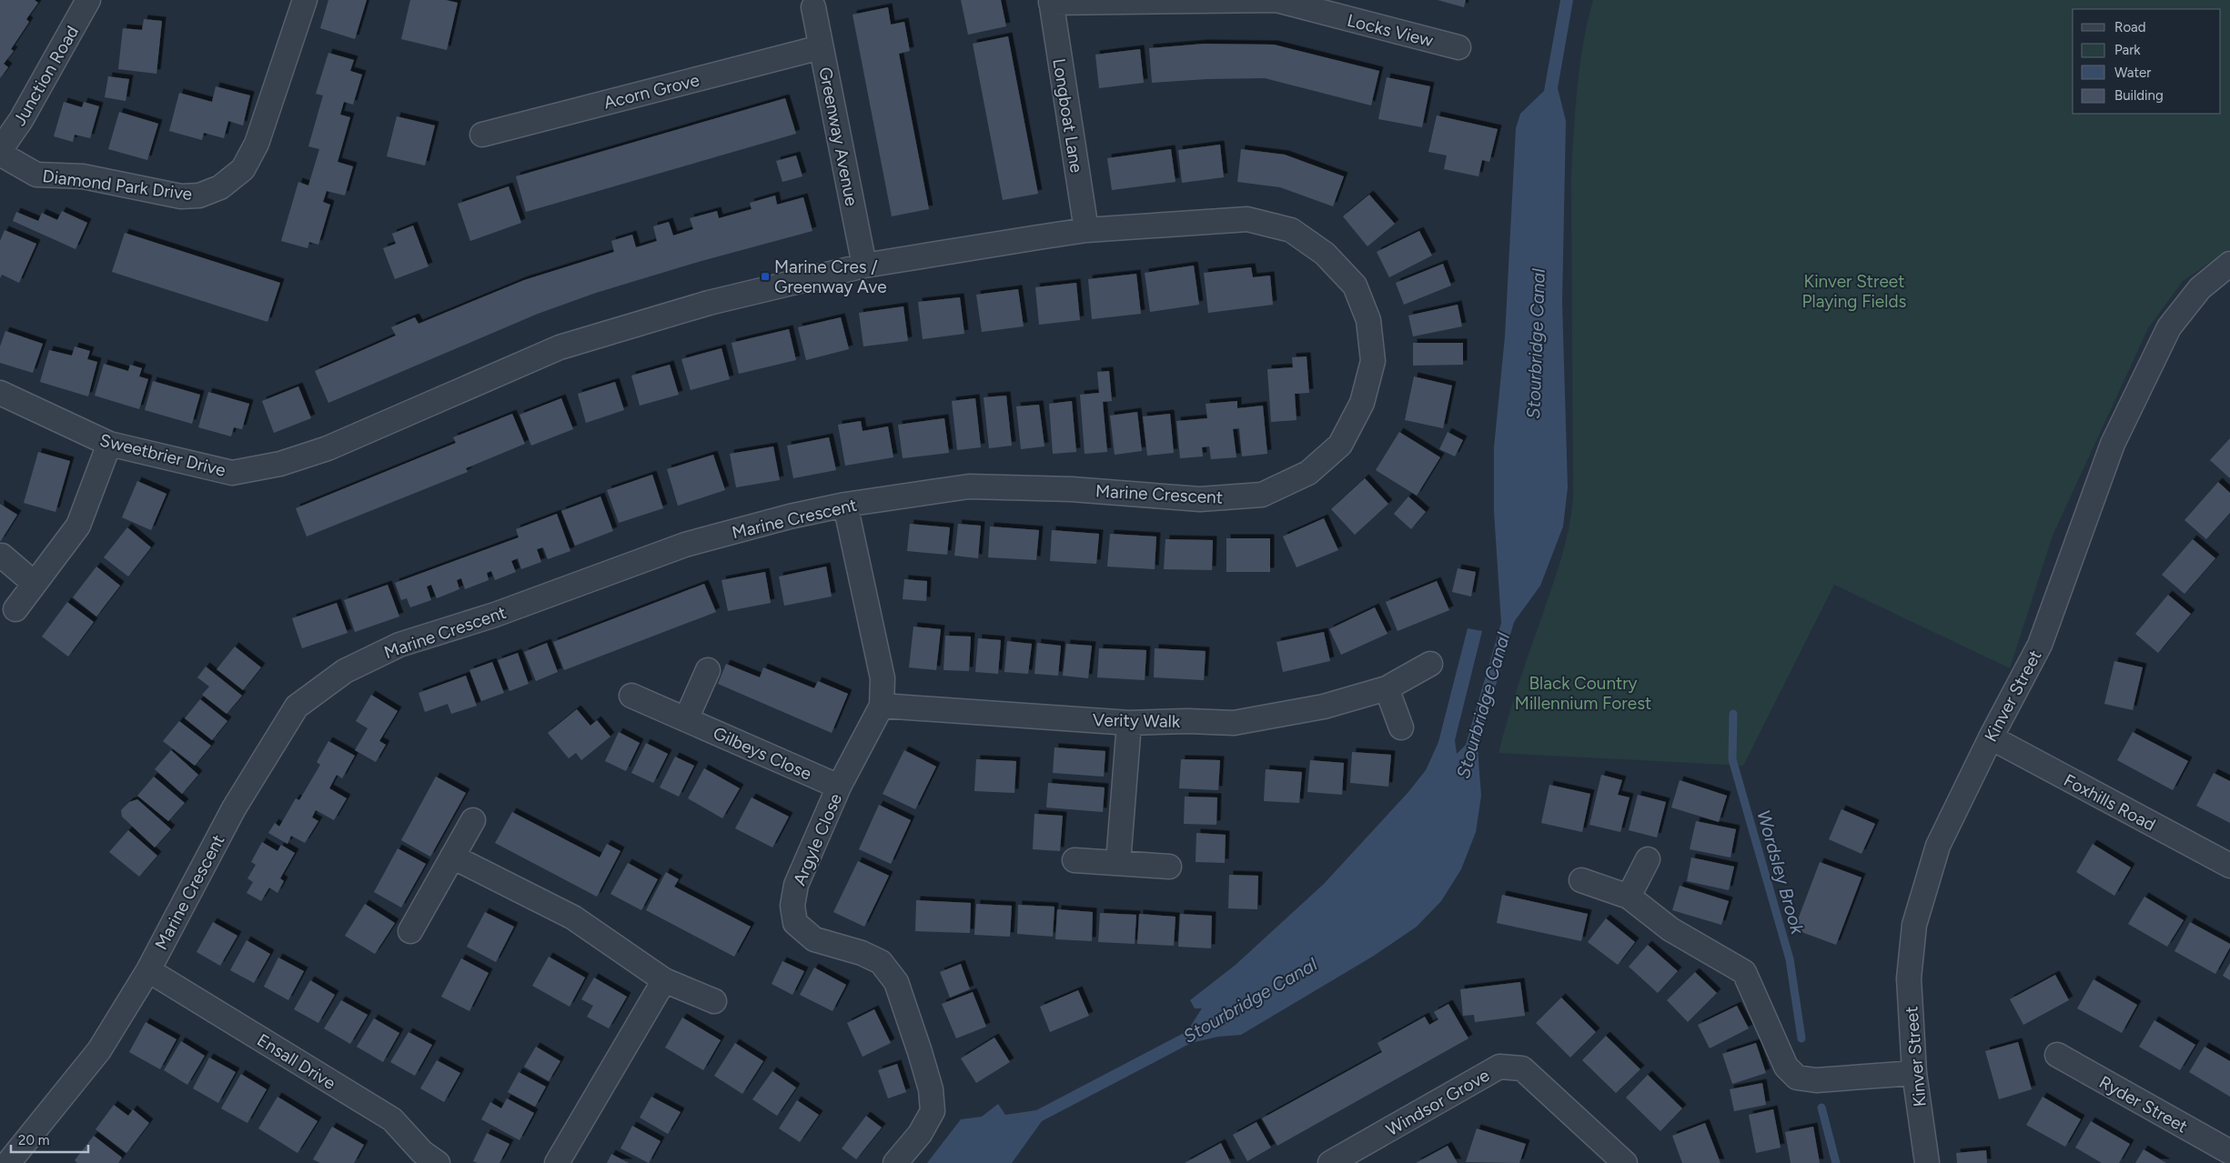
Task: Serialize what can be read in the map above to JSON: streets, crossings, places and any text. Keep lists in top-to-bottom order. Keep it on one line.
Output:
{"streets":{"street":["Locks View","Junction Road","Acorn Grove","Longboat Lane","Greenway Avenue","Diamond Park Drive","Sweetbrier Drive","Marine Crescent","Kinver Street","Verity Walk","Gilbeys Close","Foxhills Road","Argyle Close","Ensall Drive","Windsor Grove","Ryder Street"]},"crossings":[["Locks View","Longboat Lane"],["Acorn Grove","Greenway Avenue"],["Longboat Lane","Marine Crescent"],["Greenway Avenue","Marine Crescent"],["Sweetbrier Drive","Marine Crescent"],["Marine Crescent","Argyle Close"],["Marine Crescent","Ensall Drive"],["Kinver Street","Foxhills Road"],["Verity Walk","Argyle Close"],["Gilbeys Close","Argyle Close"]],"water":["Stourbridge Canal","Wordsley Brook"],"parks":["Kinver Street Playing Fields","Black Country Millennium Forest"],"places":{"transit":["Marine Cres / Greenway Ave"]},"legend":["Road","Park","Water","Building"],"scale_bar":"20 m"}
